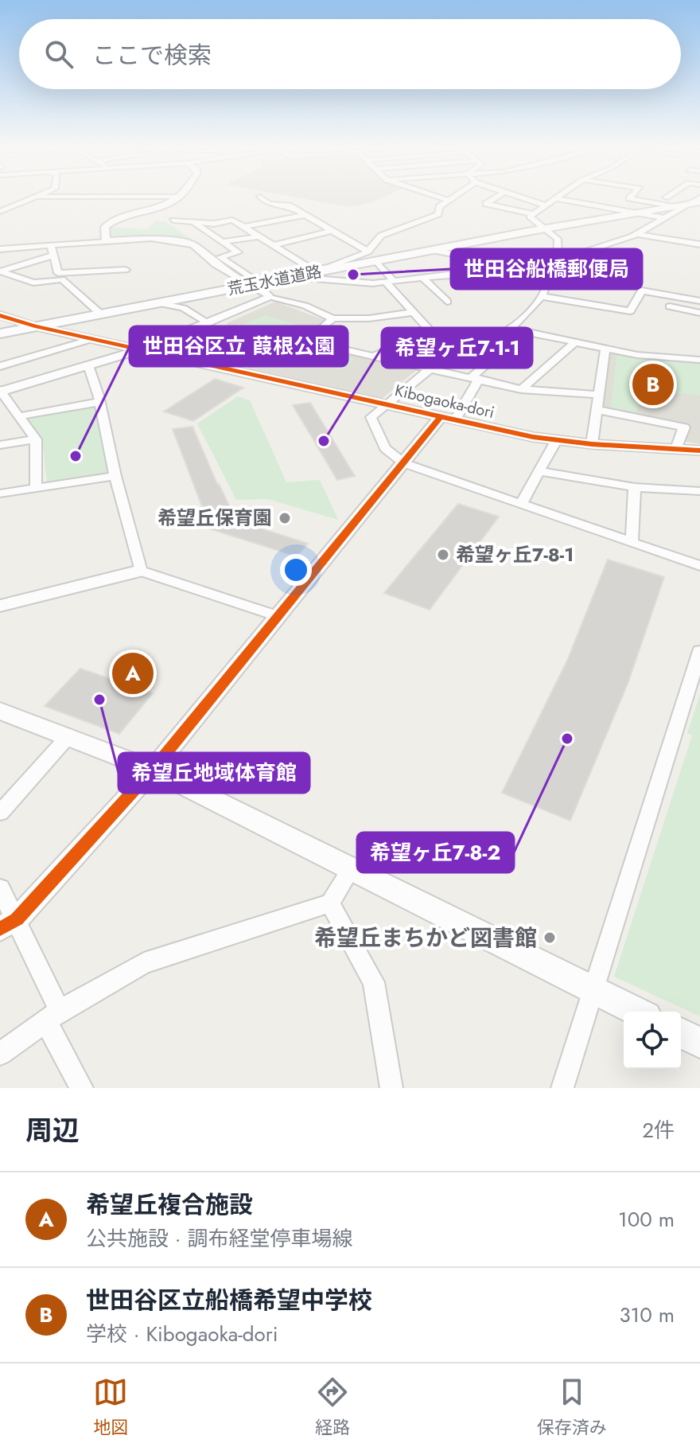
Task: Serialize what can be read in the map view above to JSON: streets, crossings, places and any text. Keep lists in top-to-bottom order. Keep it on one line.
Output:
{"streets":{"main road":["荒玉水道道路"],"street":["Kibogaoka-dori"]},"crossings":[["荒玉水道道路","Kibogaoka-dori"]],"places":["世田谷船橋郵便局","希望ヶ丘7-1-1","世田谷区立 葭根公園","希望丘保育園","希望ヶ丘7-8-1","希望丘地域体育館","希望ヶ丘7-8-2","希望丘まちかど図書館"],"page":{"search":"ここで検索","pins":["B","A"],"heading":["周辺","2件"],"list":[{"mark":"A","name":"希望丘複合施設","note":"公共施設 · 調布経堂停車場線","value":"100 m"},{"mark":"B","name":"世田谷区立船橋希望中学校","note":"学校 · Kibogaoka-dori","value":"310 m"}],"nav":["地図","経路","保存済み"]}}
